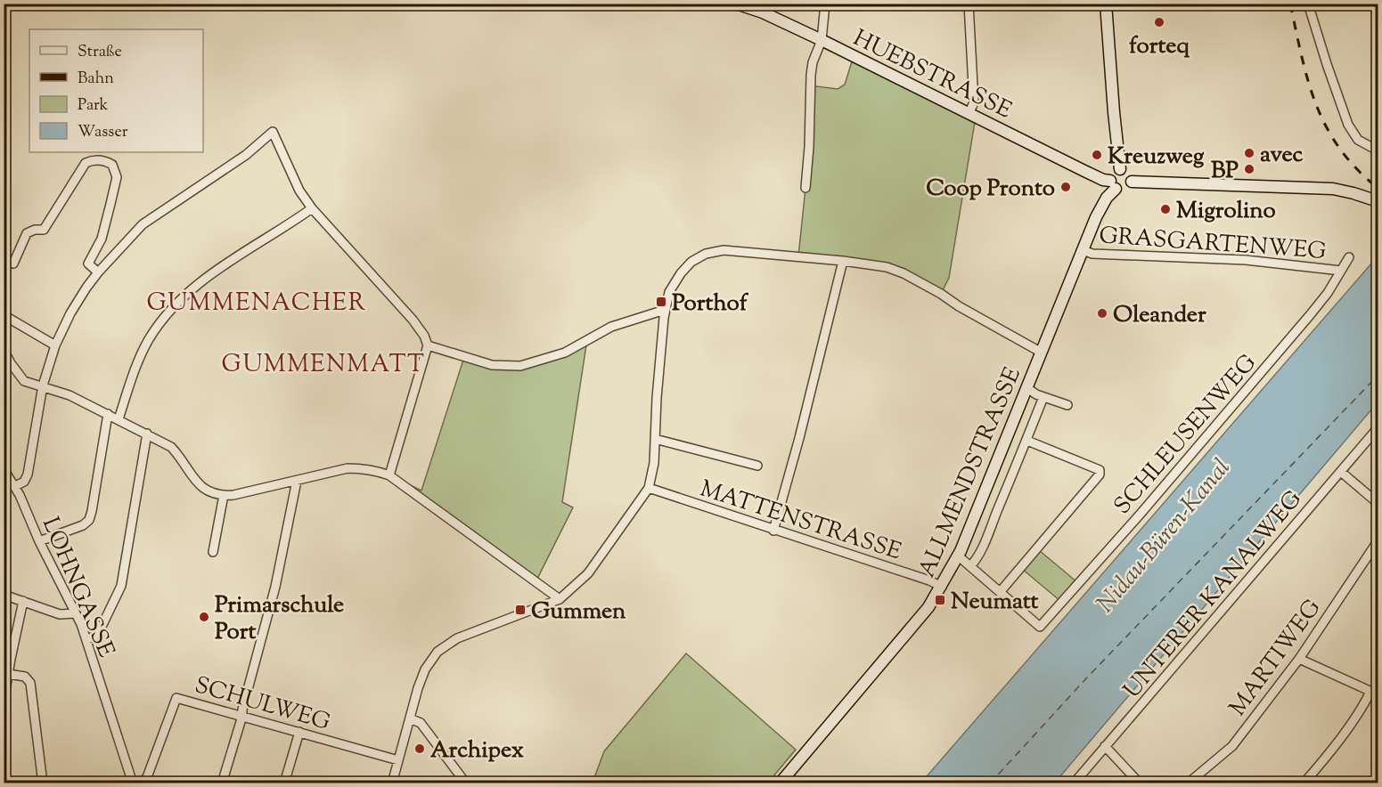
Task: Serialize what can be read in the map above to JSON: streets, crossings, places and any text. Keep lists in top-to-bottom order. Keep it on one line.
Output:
{"streets":{"main road":["HUEBSTRASSE","ALLMENDSTRASSE"],"street":["GRASGARTENWEG","SCHLEUSENWEG","MATTENSTRASSE","LOHNGASSE","UNTERER KANALWEG","MARTIWEG","SCHULWEG"]},"crossings":[["HUEBSTRASSE","ALLMENDSTRASSE"],["GRASGARTENWEG","SCHLEUSENWEG"],["GRASGARTENWEG","ALLMENDSTRASSE"],["ALLMENDSTRASSE","MATTENSTRASSE"]],"districts":["GUMMENACHER","GUMMENMATT"],"water":["Nidau-Büren-Kanal"],"places":{"other":["forteq","avec","Kreuzweg","BP","Coop Pronto","Migrolino","Oleander","Primarschule Port","Archipex"],"transit":["Porthof","Neumatt","Gummen"]},"legend":["Straße","Bahn","Park","Wasser"]}
